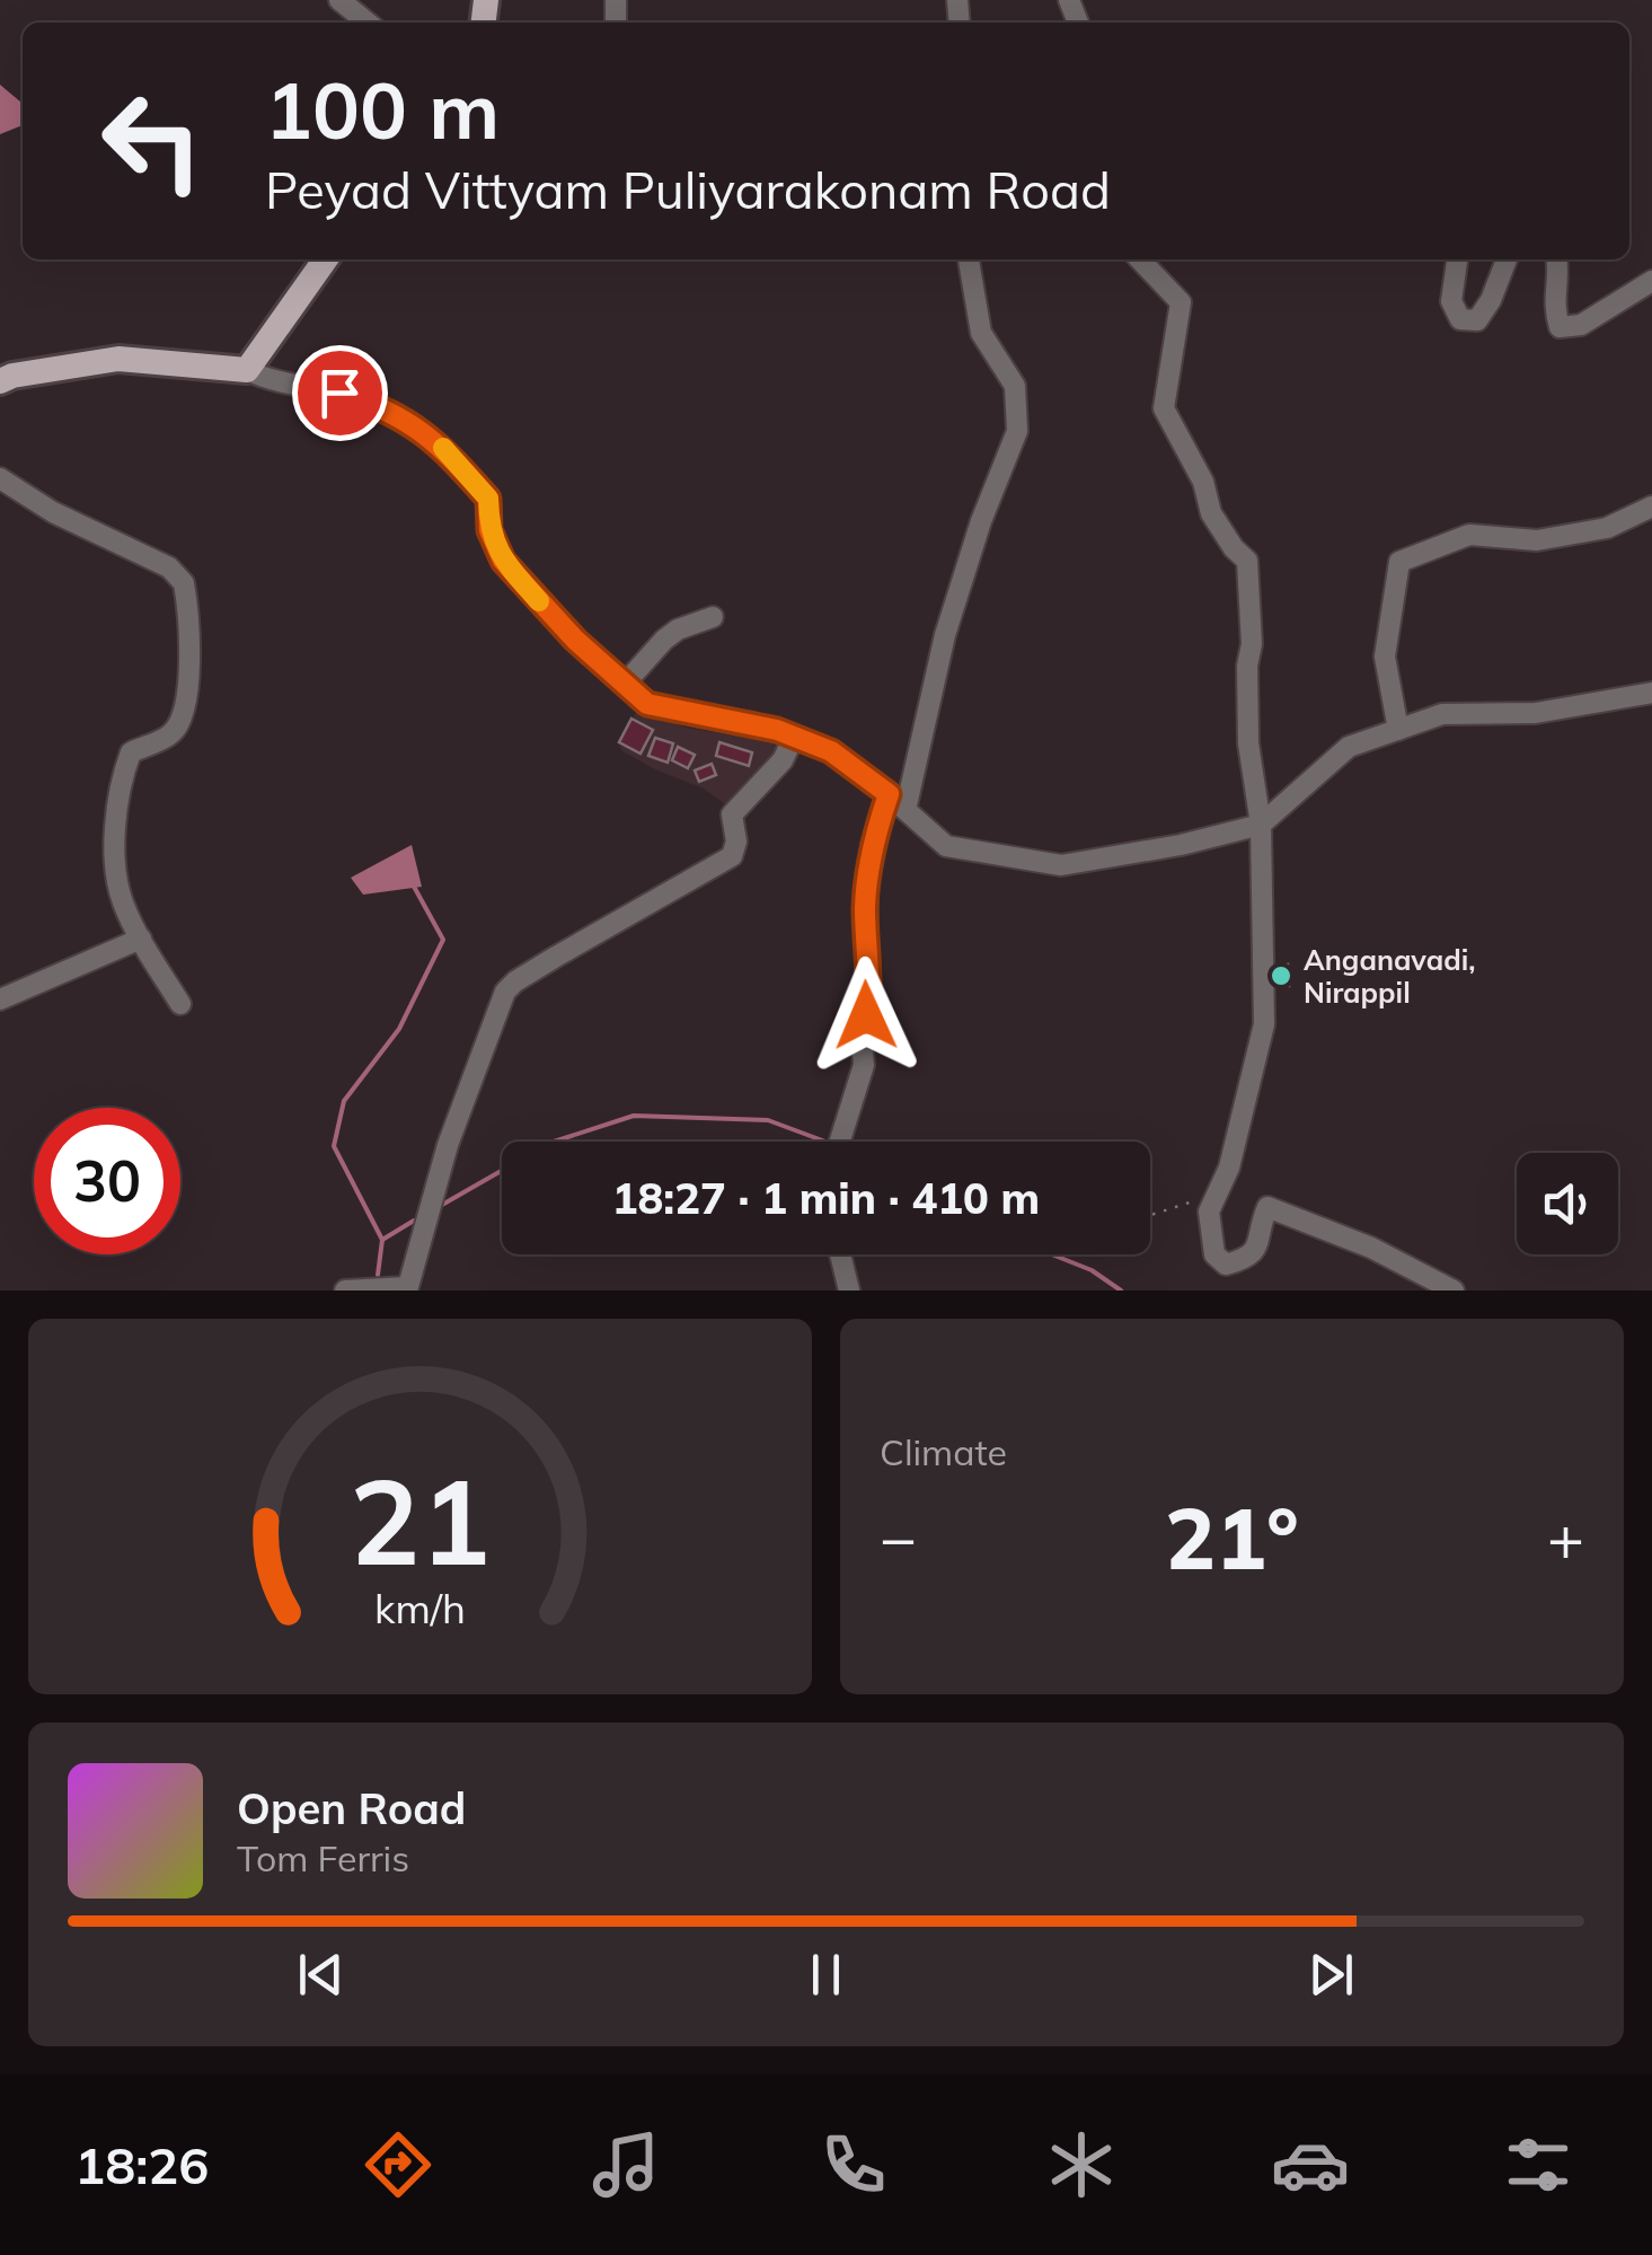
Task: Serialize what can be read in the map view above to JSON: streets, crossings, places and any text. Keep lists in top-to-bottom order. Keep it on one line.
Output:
{"places":["Anganavadi, Nirappil"],"page":{"turn":["100 m","Peyad Vittyam Puliyarakonam Road"],"limit":"30","trip":"18:27 · 1 min · 410 m","tile":"Climate","heat":["−","21°","+"],"song":["Open Road","Tom Ferris"],"tabs":"18:26","gauge":["21","km/h"]}}
